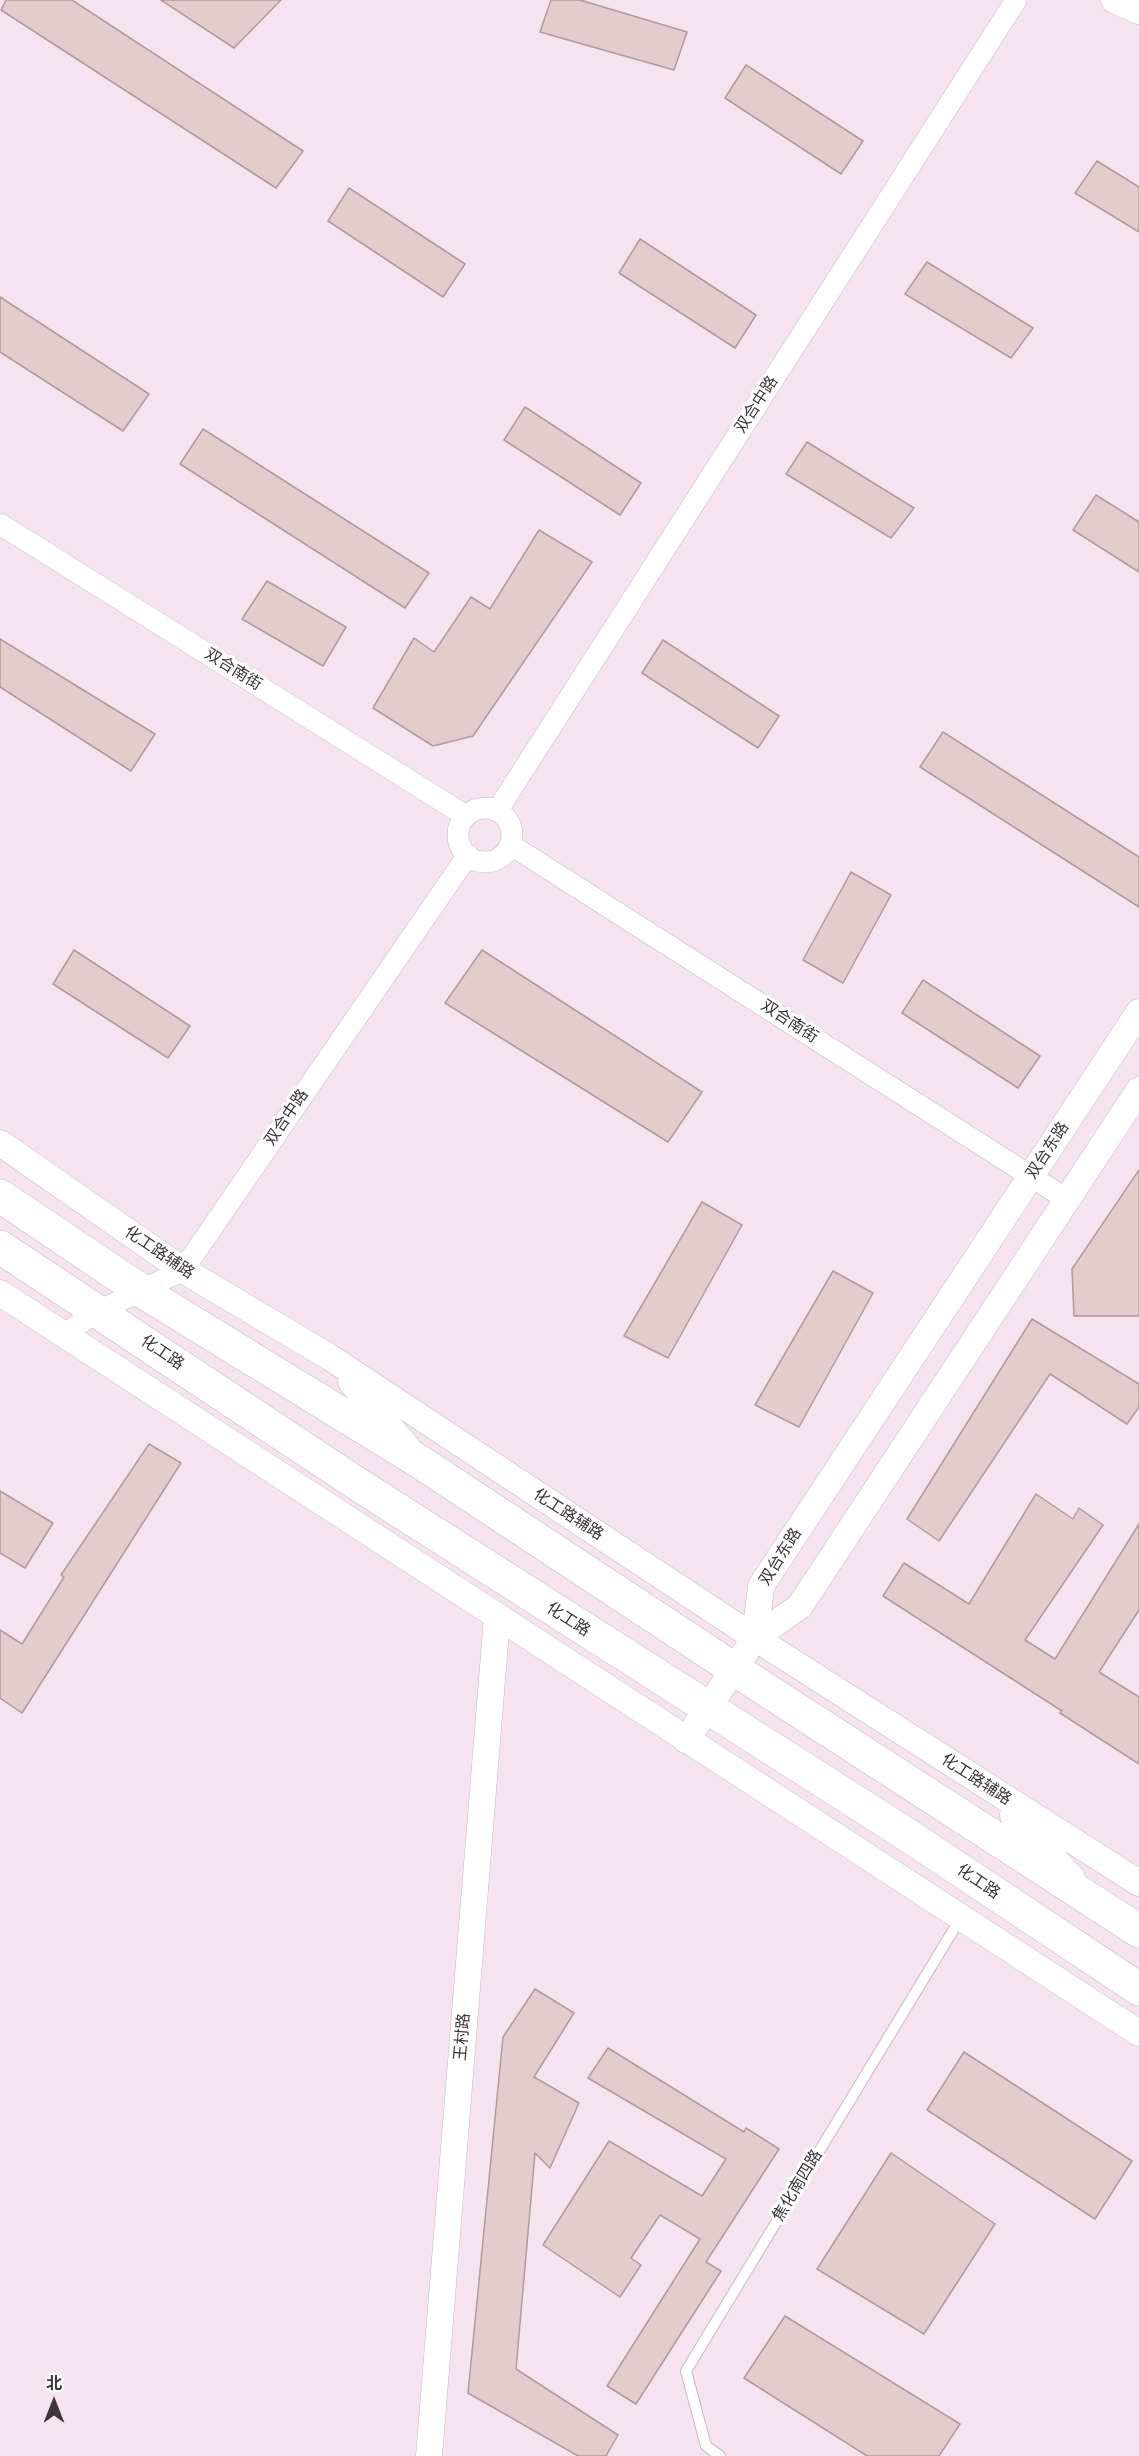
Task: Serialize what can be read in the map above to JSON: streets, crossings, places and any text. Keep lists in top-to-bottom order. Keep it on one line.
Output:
{"streets":{"main road":["化工路"],"street":["双合中路","双合南街","双台东路","化工路辅路","王村路"],"lane":["焦化南四路"]},"crossings":[["双合中路","双合南街"],["双合中路","化工路辅路"],["双合南街","双台东路"],["双台东路","化工路辅路"]],"north":"top"}
